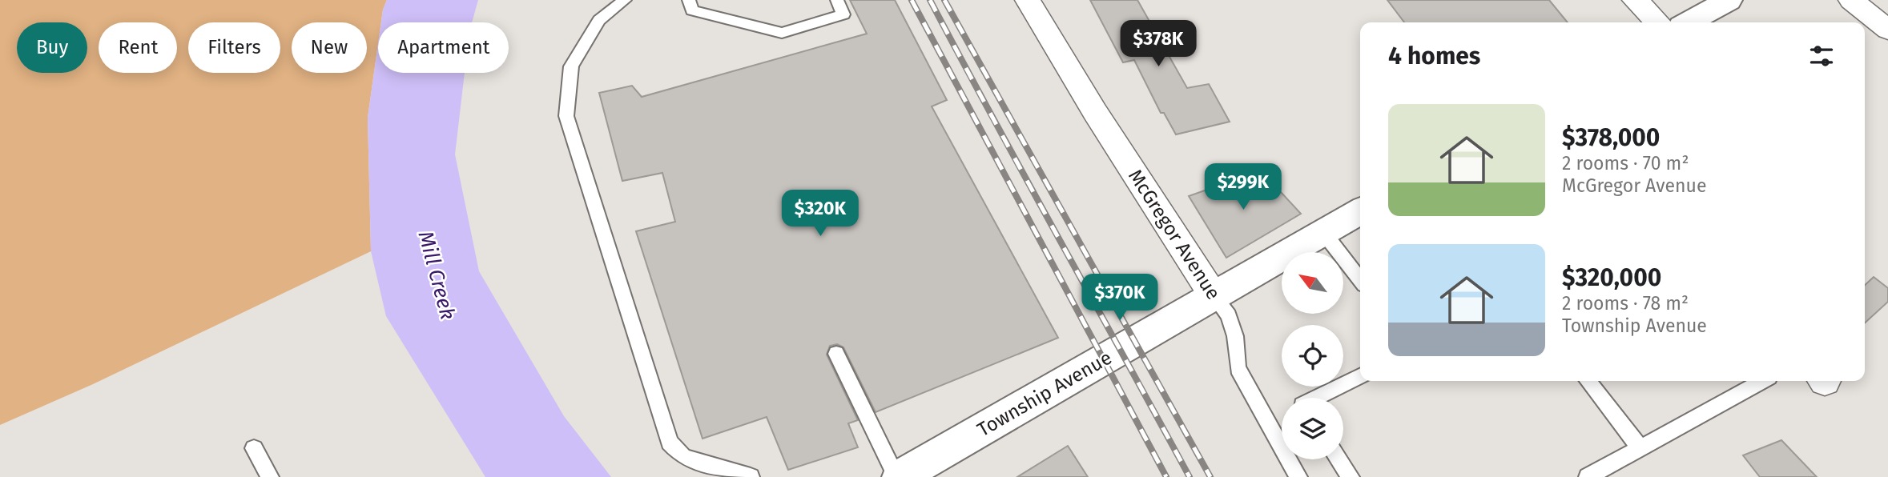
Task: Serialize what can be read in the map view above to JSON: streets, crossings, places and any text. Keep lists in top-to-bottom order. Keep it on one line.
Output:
{"streets":{"main road":["Township Avenue"],"street":["McGregor Avenue"]},"crossings":[["McGregor Avenue","Township Avenue"]],"water":["Mill Creek"],"north":"top left","page":{"price":["$378K","$299K","$320K","$370K"],"chip":["Buy","Rent","Filters","New","Apartment"],"heading":"4 homes","list":[{"name":"$378,000","note":"2 rooms · 70 m² · McGregor Avenue"},{"name":"$320,000","note":"2 rooms · 78 m² · Township Avenue"}]}}
